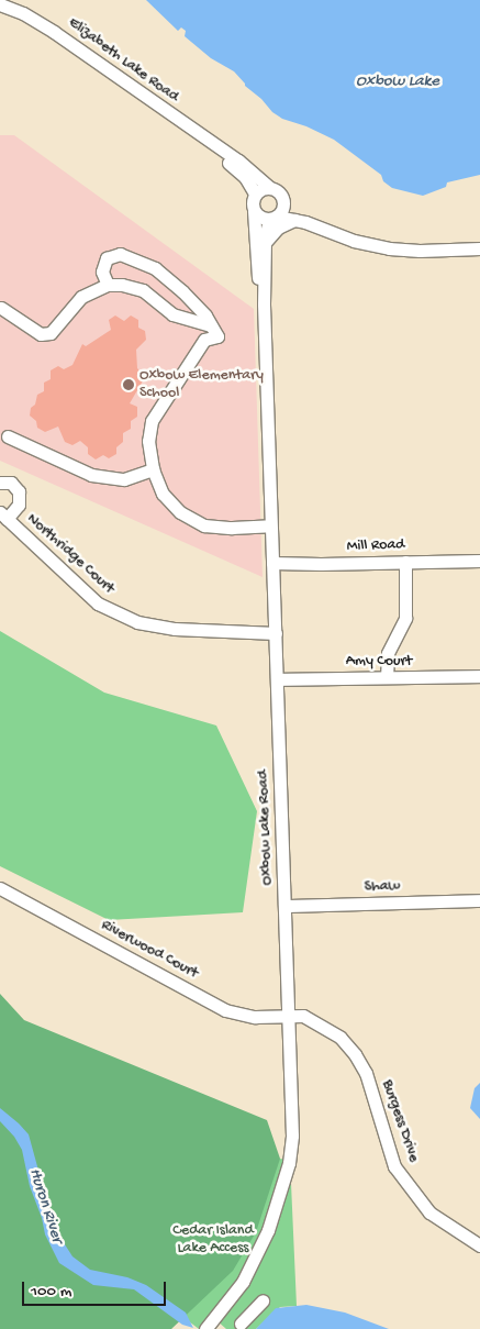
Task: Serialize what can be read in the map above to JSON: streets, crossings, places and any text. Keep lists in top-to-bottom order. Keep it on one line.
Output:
{"streets":{"street":["Elizabeth Lake Road","Mill Road","Northridge Court","Amy Court","Oxbow Lake Road","Shaw","Riverwood Court","Burgess Drive"]},"crossings":[["Elizabeth Lake Road","Oxbow Lake Road"],["Mill Road","Oxbow Lake Road"],["Northridge Court","Oxbow Lake Road"],["Amy Court","Oxbow Lake Road"],["Oxbow Lake Road","Shaw"],["Oxbow Lake Road","Riverwood Court"],["Oxbow Lake Road","Burgess Drive"],["Riverwood Court","Burgess Drive"]],"water":["Oxbow Lake","Huron River"],"parks":["Cedar Island Lake Access"],"places":["Oxbow Elementary School"],"scale_bar":"100 m"}
